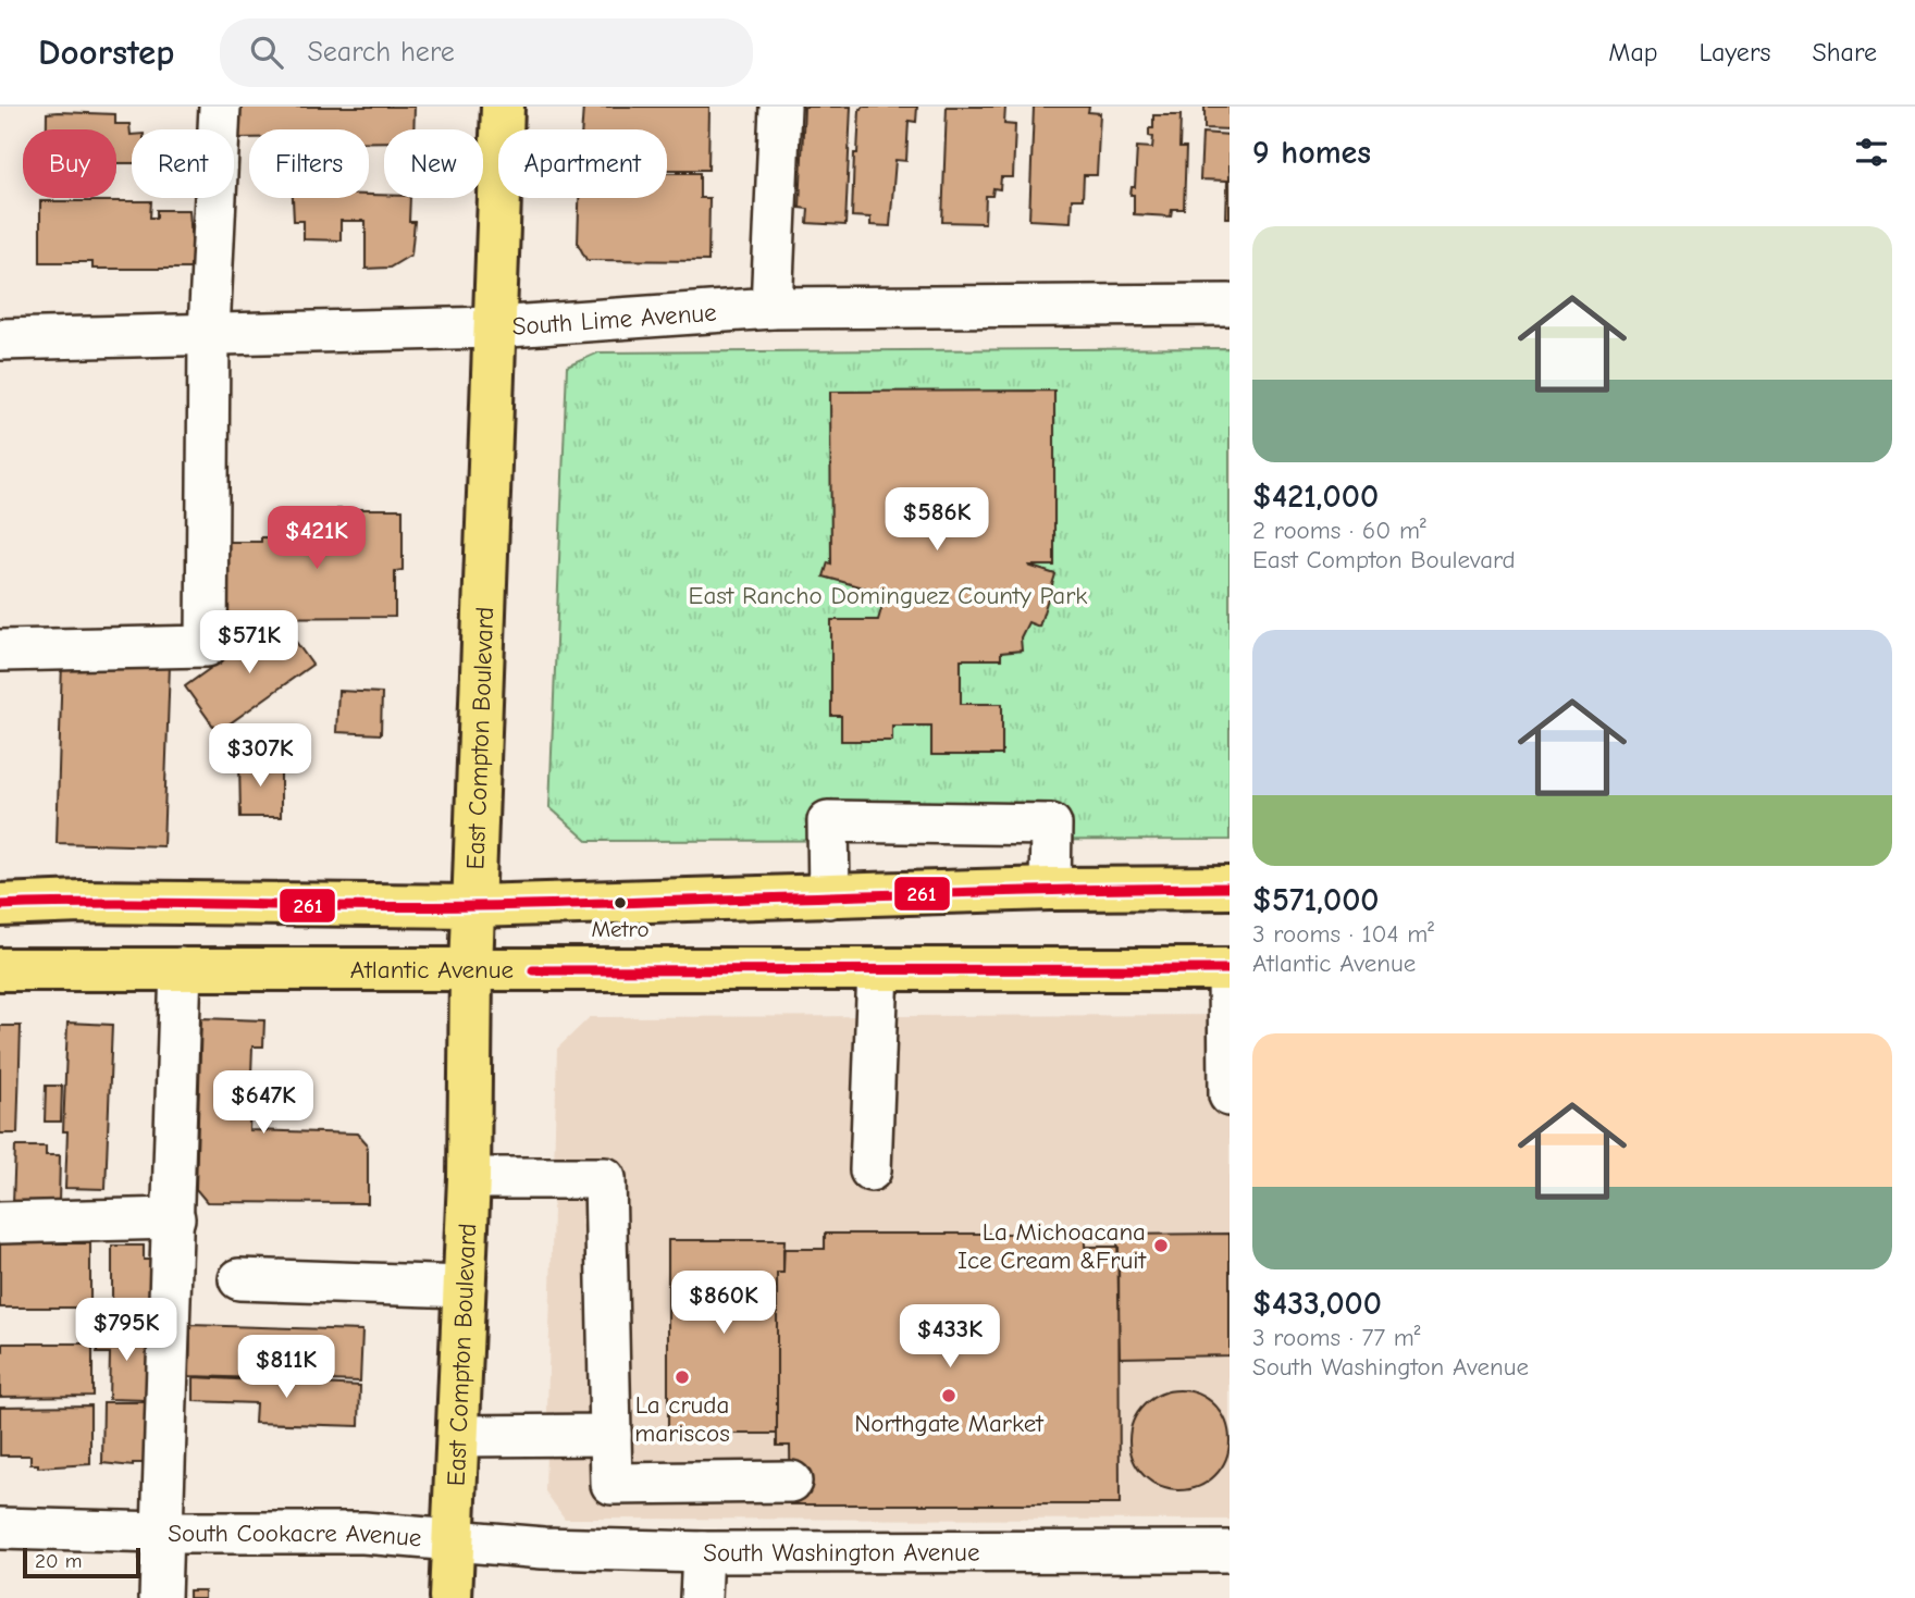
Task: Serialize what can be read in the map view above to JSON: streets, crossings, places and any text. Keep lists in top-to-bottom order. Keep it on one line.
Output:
{"streets":{"main road":["East Compton Boulevard","Atlantic Avenue"],"street":["South Lime Avenue","South Cookacre Avenue","South Washington Avenue"]},"crossings":[["South Lime Avenue","East Compton Boulevard"],["East Compton Boulevard","Atlantic Avenue"],["East Compton Boulevard","South Cookacre Avenue"],["East Compton Boulevard","South Washington Avenue"],["South Cookacre Avenue","South Washington Avenue"]],"parks":["East Rancho Dominguez County Park"],"places":["Metro","La Michoacana Ice Cream &Fruit","La cruda mariscos","Northgate Market"],"lines":["transit line 261"],"scale_bar":"20 m","page":{"header":"Doorstep","search":"Search here","nav":["Map","Layers","Share"],"heading":"9 homes","chip":["Buy","Rent","Filters","New","Apartment"],"list":[{"name":"$421,000","note":"2 rooms · 60 m² · East Compton Boulevard"},{"name":"$571,000","note":"3 rooms · 104 m² · Atlantic Avenue"},{"name":"$433,000","note":"3 rooms · 77 m² · South Washington Avenue"}],"price":["$586K","$421K","$571K","$307K","$647K","$860K","$795K","$433K","$811K"],"scale":"20 m"}}
